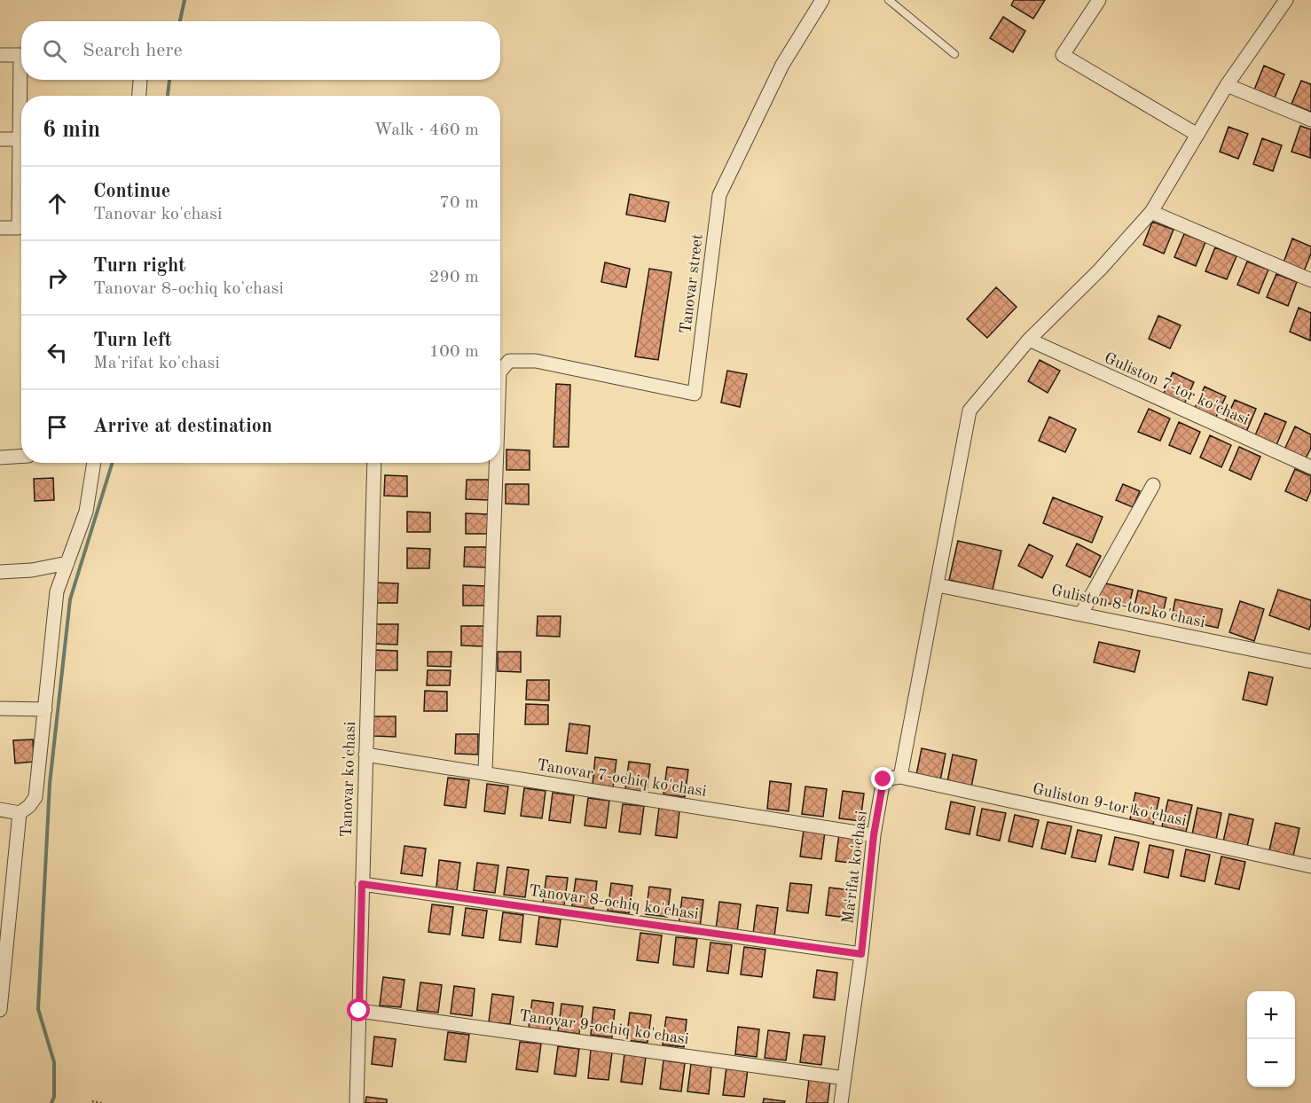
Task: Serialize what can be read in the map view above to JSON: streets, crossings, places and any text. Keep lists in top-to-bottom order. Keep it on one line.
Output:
{"streets":{"street":["Tanovar street","Guliston 7-tor ko'chasi","Guliston 8-tor ko'chasi","Tanovar 7-ochiq ko'chasi","Tanovar ko'chasi","Guliston 9-tor ko'chasi","Ma'rifat ko'chasi","Tanovar 8-ochiq ko'chasi","Tanovar 9-ochiq ko'chasi"]},"crossings":[["Tanovar street","Tanovar 7-ochiq ko'chasi"],["Tanovar 7-ochiq ko'chasi","Tanovar ko'chasi"],["Tanovar 7-ochiq ko'chasi","Ma'rifat ko'chasi"],["Tanovar ko'chasi","Tanovar 8-ochiq ko'chasi"],["Tanovar ko'chasi","Tanovar 9-ochiq ko'chasi"],["Guliston 9-tor ko'chasi","Ma'rifat ko'chasi"],["Ma'rifat ko'chasi","Tanovar 8-ochiq ko'chasi"],["Ma'rifat ko'chasi","Tanovar 9-ochiq ko'chasi"]],"page":{"search":"Search here","heading":["6 min","Walk · 460 m"],"list":[["Continue","Tanovar ko'chasi","70 m"],["Turn right","Tanovar 8-ochiq ko'chasi","290 m"],["Turn left","Ma'rifat ko'chasi","100 m"],"Arrive at destination"],"map_buttons":["+","−"]}}
